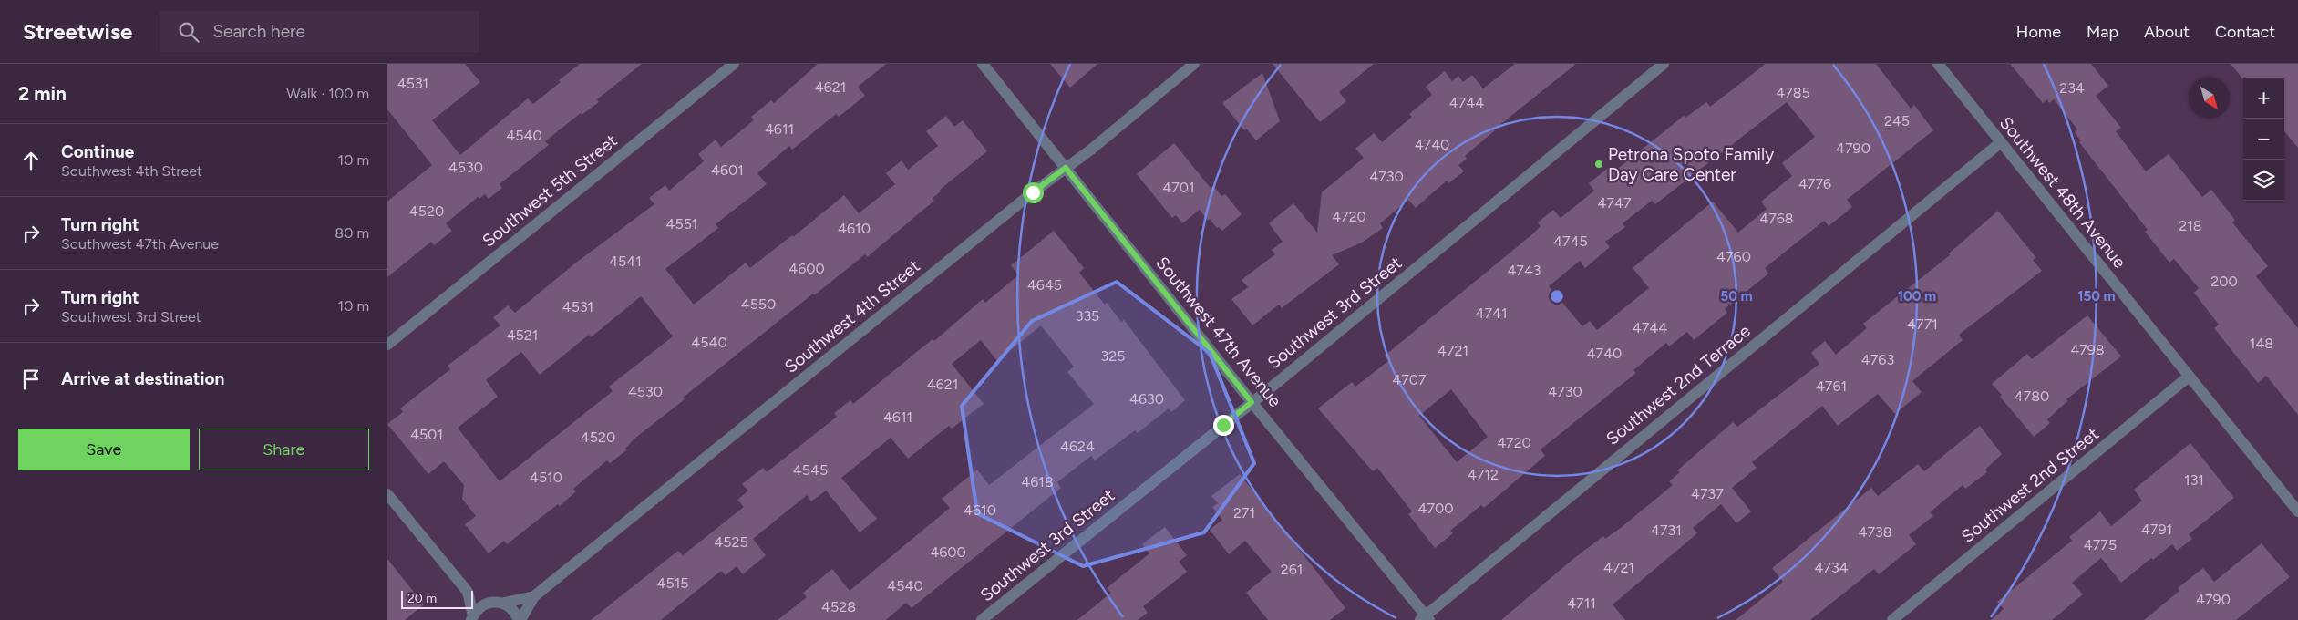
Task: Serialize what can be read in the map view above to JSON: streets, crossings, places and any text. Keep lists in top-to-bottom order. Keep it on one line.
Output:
{"streets":{"street":["Southwest 5th Street","Southwest 48th Avenue","Southwest 3rd Street","Southwest 4th Street","Southwest 47th Avenue","Southwest 2nd Terrace","Southwest 2nd Street"]},"crossings":[["Southwest 48th Avenue","Southwest 2nd Terrace"],["Southwest 48th Avenue","Southwest 2nd Street"],["Southwest 3rd Street","Southwest 47th Avenue"],["Southwest 4th Street","Southwest 47th Avenue"],["Southwest 47th Avenue","Southwest 2nd Terrace"]],"places":["Petrona Spoto Family Day Care Center"],"house_numbers":["4531","4621","234","4785","4744","245","4611","4540","4740","4790","4530","4601","4730","4776","4701","4747","4520","4720","4768","4551","218","4610","4745","4760","4541","4600","4743","200","4645","4550","4531","4741","335","4771","4744","4521","4540","148","4798","4721","4740","325","4763","4707","4621","4761","4530","4730","4780","4630","4611","4501","4520","4720","4624","4545","4712","4510","131","4618","4737","4700","4610","271","4791","4731","4738","4525","4775","4600","4721","4734","261","4515","4540","4790","4711","4528"],"scale_bar":"20 m","north":"bottom right","page":{"header":"Streetwise","search":"Search here","nav":["Home","Map","About","Contact"],"heading":["2 min","Walk · 100 m"],"map_buttons":["+","−"],"list":[["Continue","Southwest 4th Street","10 m"],["Turn right","Southwest 47th Avenue","80 m"],["Turn right","Southwest 3rd Street","10 m"],"Arrive at destination"],"buttons":["Save","Share"],"scale":"20 m"},"rings":["50 m","100 m","150 m"]}
